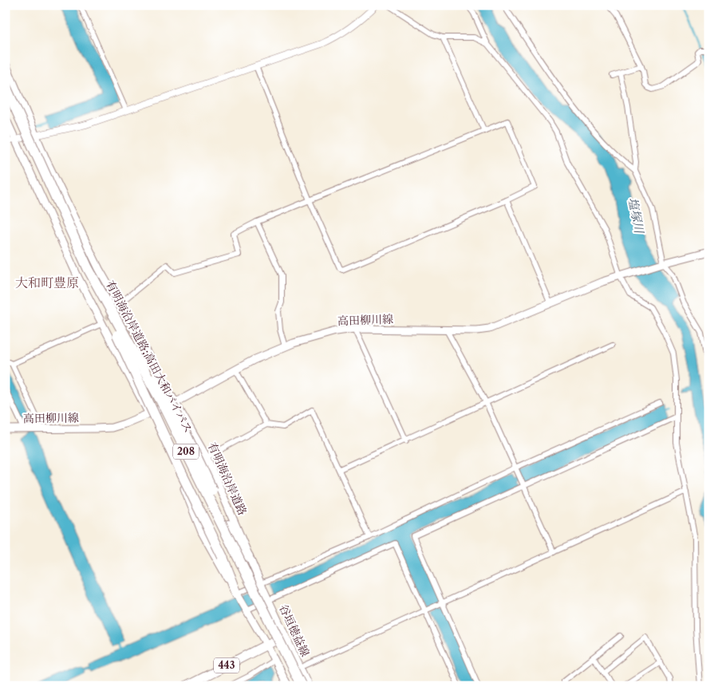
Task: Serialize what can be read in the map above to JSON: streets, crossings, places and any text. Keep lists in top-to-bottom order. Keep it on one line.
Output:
{"streets":{"highway":["有明海沿岸道路;高田大和バイパス","208","443"],"main road":["高田柳川線","有明海沿岸道路","谷垣徳益線"]},"crossings":[["高田柳川線","有明海沿岸道路"],["有明海沿岸道路;高田大和バイパス","208"],["有明海沿岸道路;高田大和バイパス","谷垣徳益線"],["有明海沿岸道路;高田大和バイパス","443"],["208","谷垣徳益線"],["208","443"],["有明海沿岸道路","谷垣徳益線"],["谷垣徳益線","443"]],"districts":["大和町豊原"],"water":["塩塚川"]}
